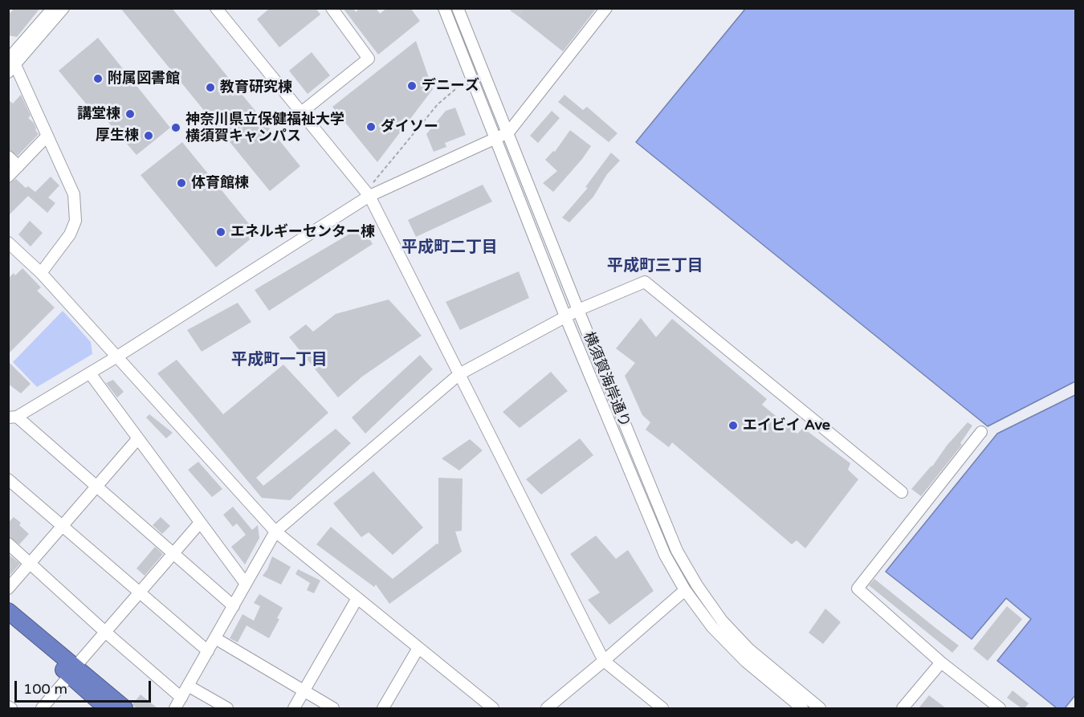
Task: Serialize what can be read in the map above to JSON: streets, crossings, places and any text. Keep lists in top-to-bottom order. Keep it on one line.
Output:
{"streets":{"street":["横須賀海岸通り"]},"districts":["平成町二丁目","平成町三丁目","平成町一丁目"],"places":["附属図書館","デニーズ","教育研究棟","講堂棟","ダイソー","神奈川県立保健福祉大学 横須賀キャンパス","厚生棟","体育館棟","エネルギーセンター棟","エイビイ Ave"],"scale_bar":"100 m"}
